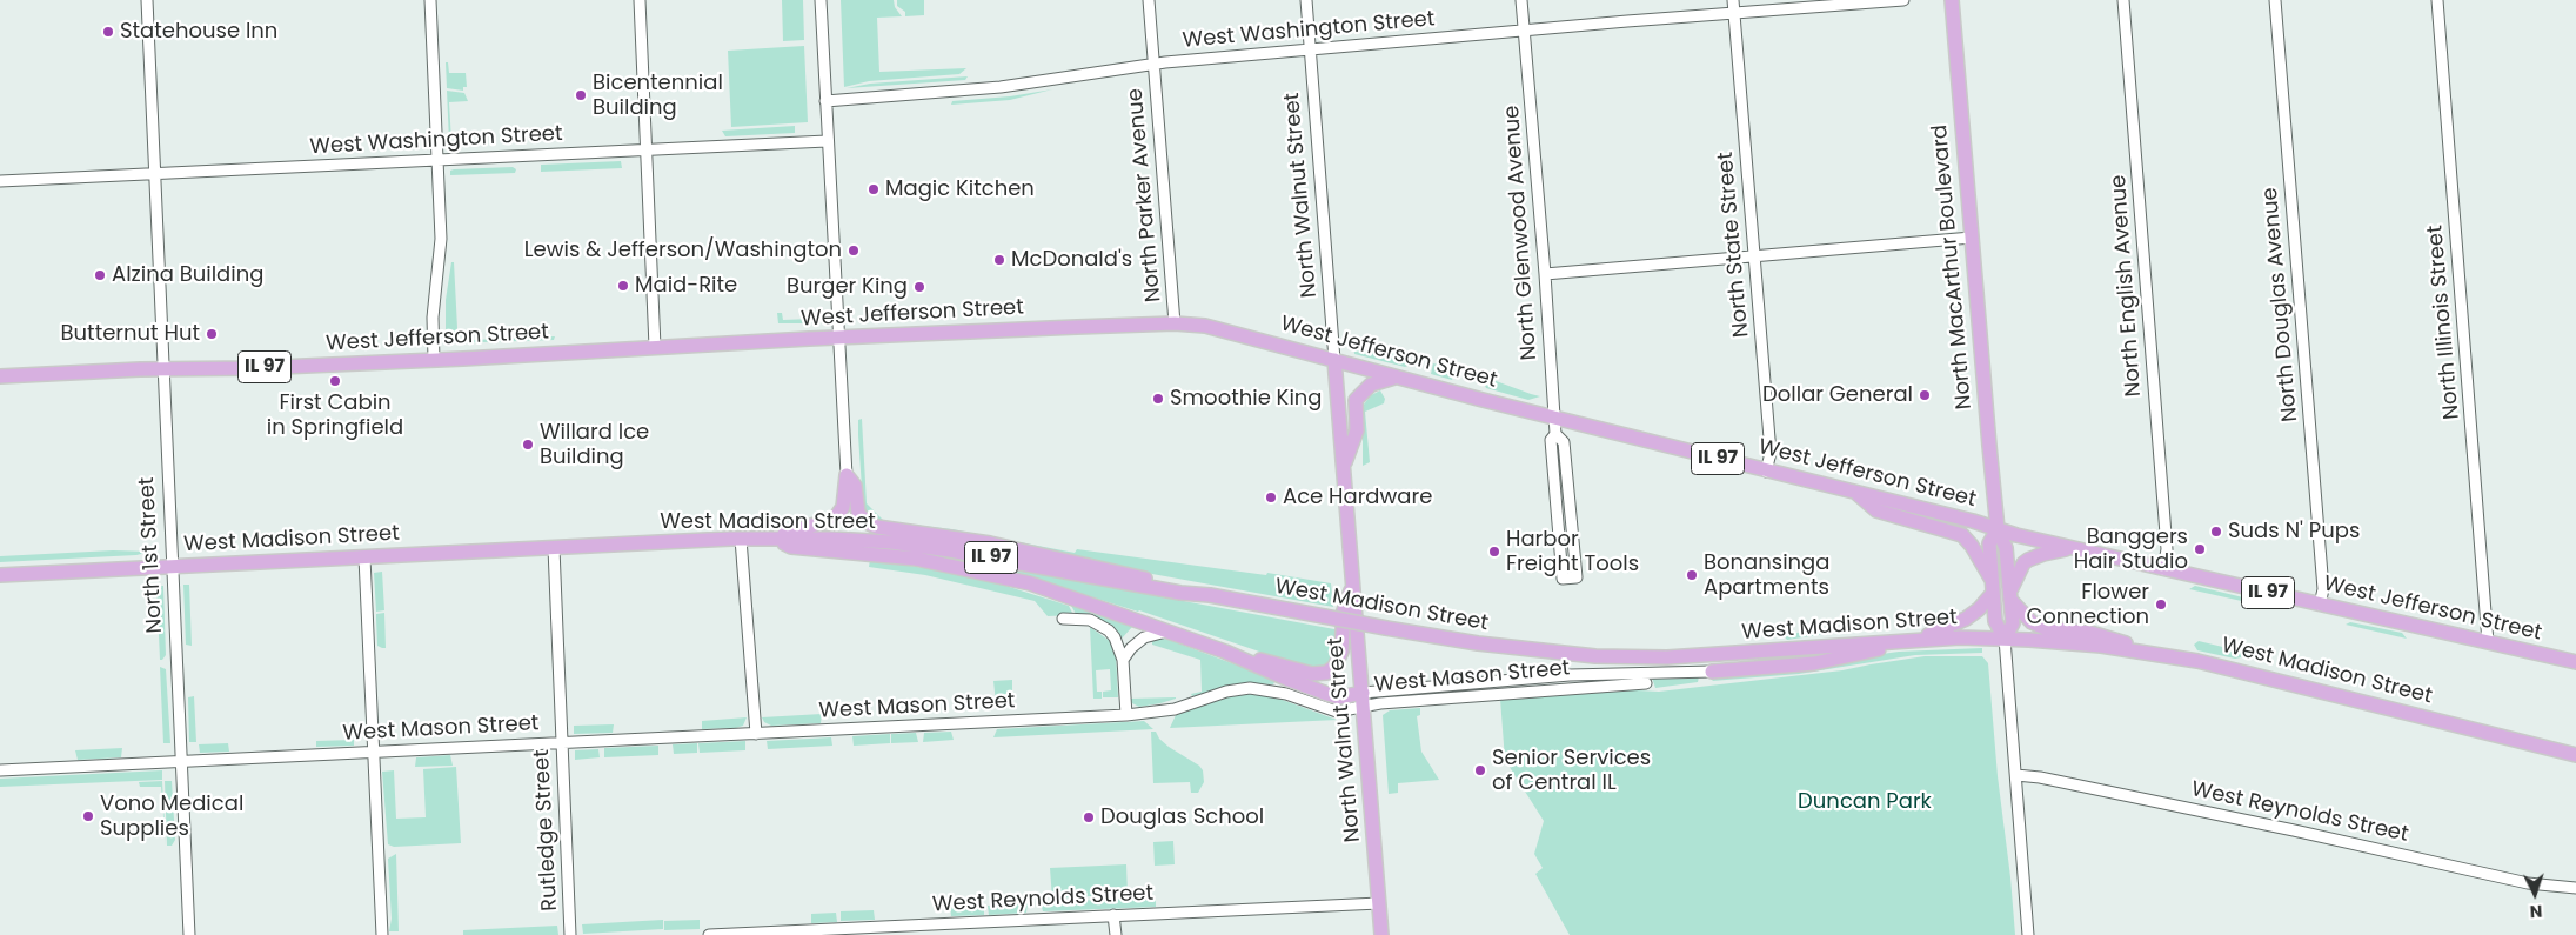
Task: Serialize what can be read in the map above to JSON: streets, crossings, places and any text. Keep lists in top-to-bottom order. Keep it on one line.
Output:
{"streets":{"main road":["North Walnut Street","North MacArthur Boulevard","West Jefferson Street","IL 97","West Madison Street"],"street":["West Washington Street","North Parker Avenue","North Glenwood Avenue","North State Street","North English Avenue","North Douglas Avenue","North Illinois Street","North 1st Street","West Mason Street","West Reynolds Street","Rutledge Street"]},"crossings":[["West Washington Street","North Parker Avenue"],["West Washington Street","North Walnut Street"],["West Washington Street","North Glenwood Avenue"],["West Washington Street","North State Street"],["West Washington Street","North 1st Street"],["North Parker Avenue","West Jefferson Street"],["North Walnut Street","West Jefferson Street"],["North Walnut Street","West Mason Street"],["North Walnut Street","West Reynolds Street"],["North Glenwood Avenue","West Jefferson Street"],["North State Street","West Jefferson Street"],["North MacArthur Boulevard","West Jefferson Street"],["North MacArthur Boulevard","West Madison Street"],["North MacArthur Boulevard","West Reynolds Street"],["North English Avenue","West Jefferson Street"],["North Douglas Avenue","West Jefferson Street"],["West Jefferson Street","North Illinois Street"],["West Jefferson Street","IL 97"],["West Jefferson Street","North 1st Street"],["IL 97","West Madison Street"],["IL 97","North 1st Street"],["West Madison Street","North 1st Street"],["West Madison Street","Rutledge Street"],["North 1st Street","West Mason Street"],["West Mason Street","Rutledge Street"]],"parks":["Duncan Park"],"places":["Statehouse Inn","Bicentennial Building","Magic Kitchen","Lewis & Jefferson/Washington","McDonald's","Alzina Building","Maid-Rite","Burger King","Butternut Hut","First Cabin in Springfield","Dollar General","Smoothie King","Willard Ice Building","Ace Hardware","Suds N' Pups","Banggers Hair Studio","Harbor Freight Tools","Bonansinga Apartments","Flower Connection","Senior Services of Central IL","Vono Medical Supplies","Douglas School"],"north":"bottom"}
